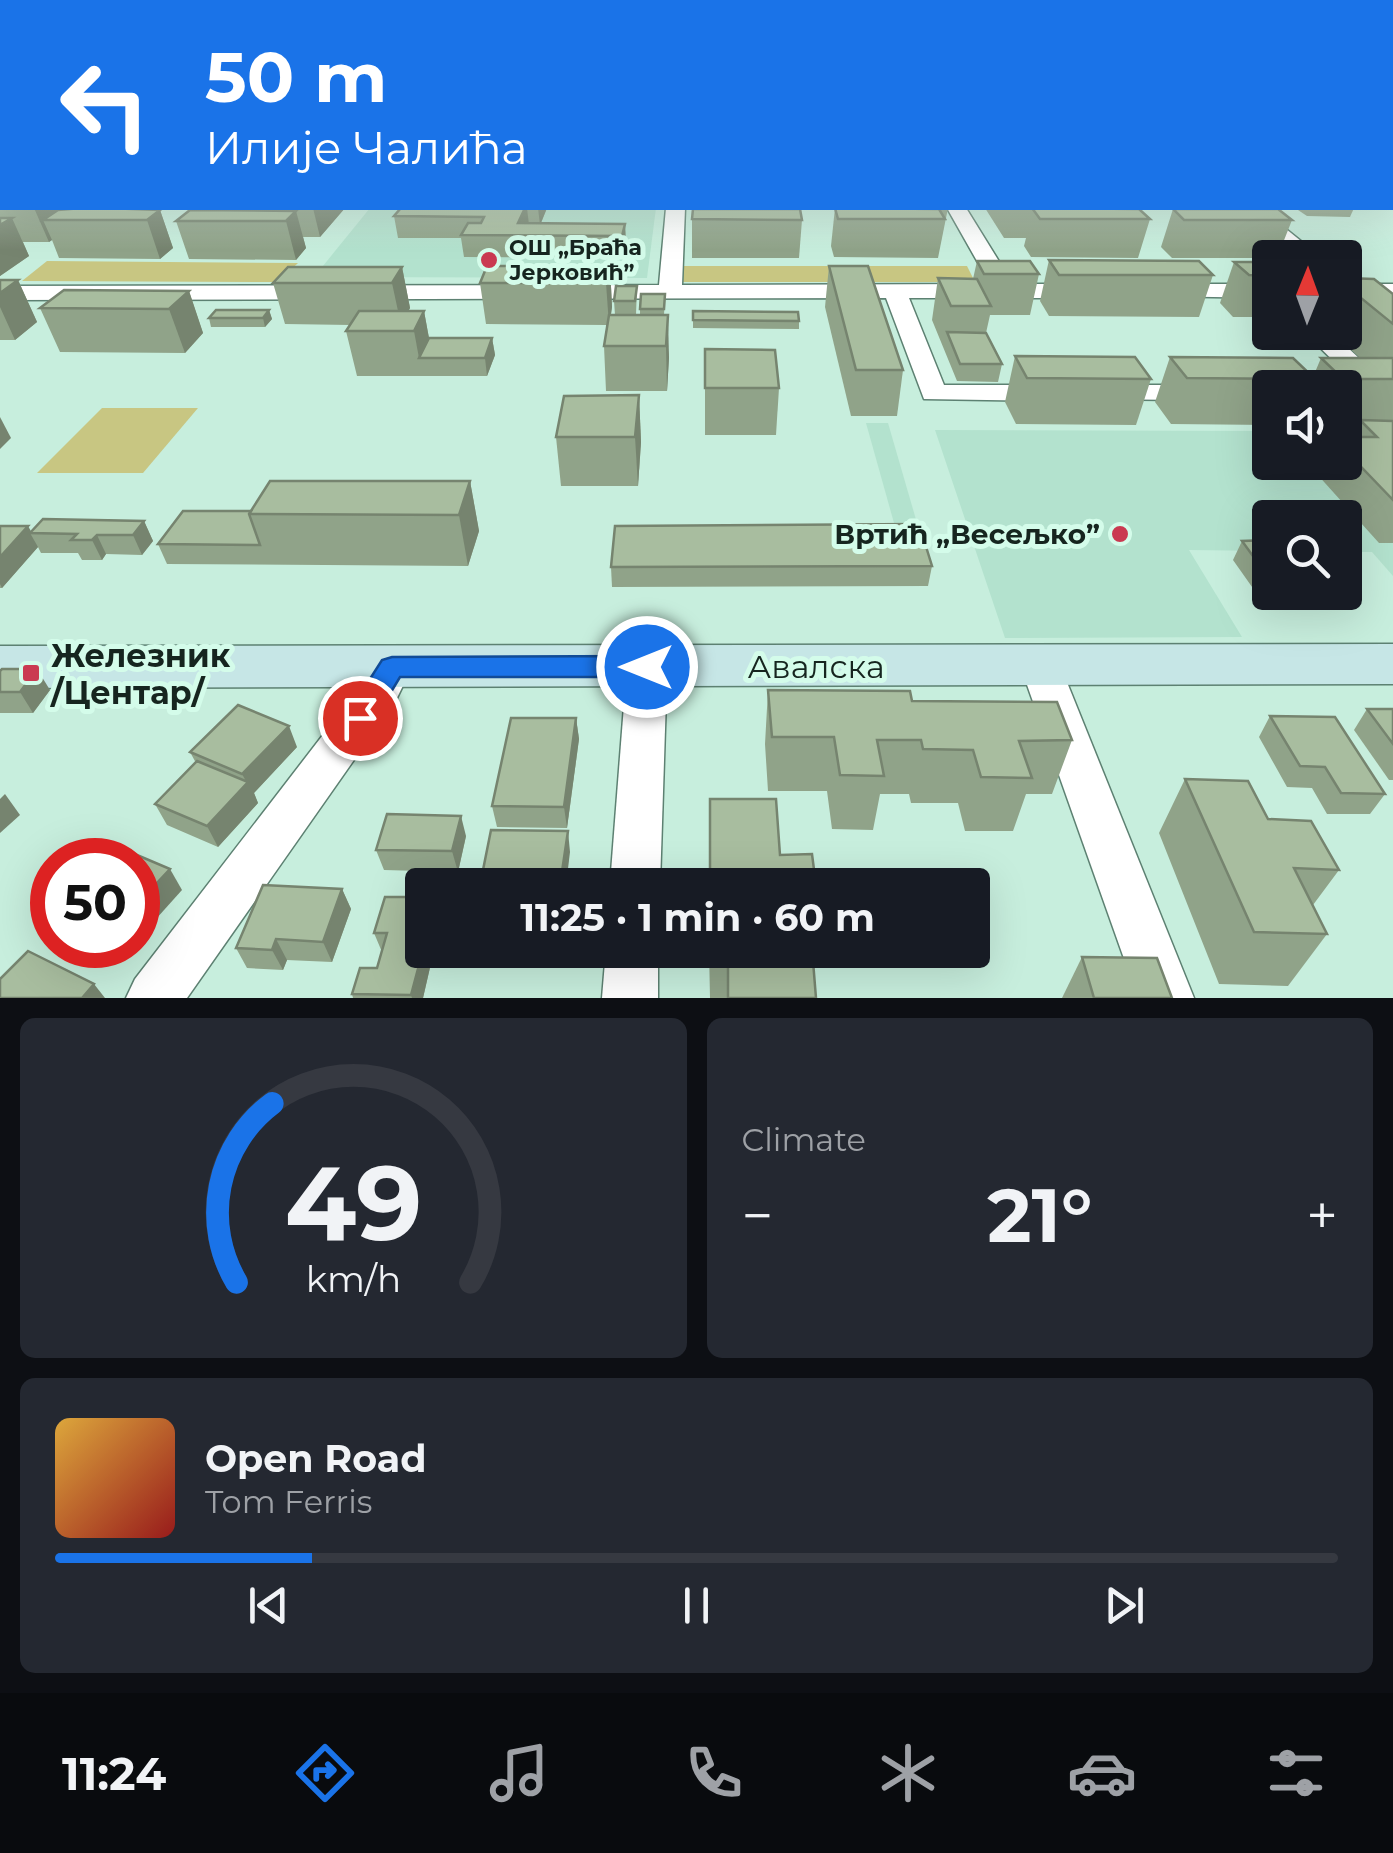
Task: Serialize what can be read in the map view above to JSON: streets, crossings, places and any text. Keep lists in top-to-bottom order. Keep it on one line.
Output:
{"streets":{"main road":["Авалска"]},"places":{"other":["ОШ „Браћа Јерковић”","Вртић „Весељко”"],"transit":["Железник /Центар/"]},"north":"top","page":{"turn":["50 m","Илије Чалића"],"limit":"50","trip":"11:25 · 1 min · 60 m","tile":"Climate","heat":["−","21°","+"],"song":["Open Road","Tom Ferris"],"tabs":"11:24","gauge":["49","km/h"]}}
